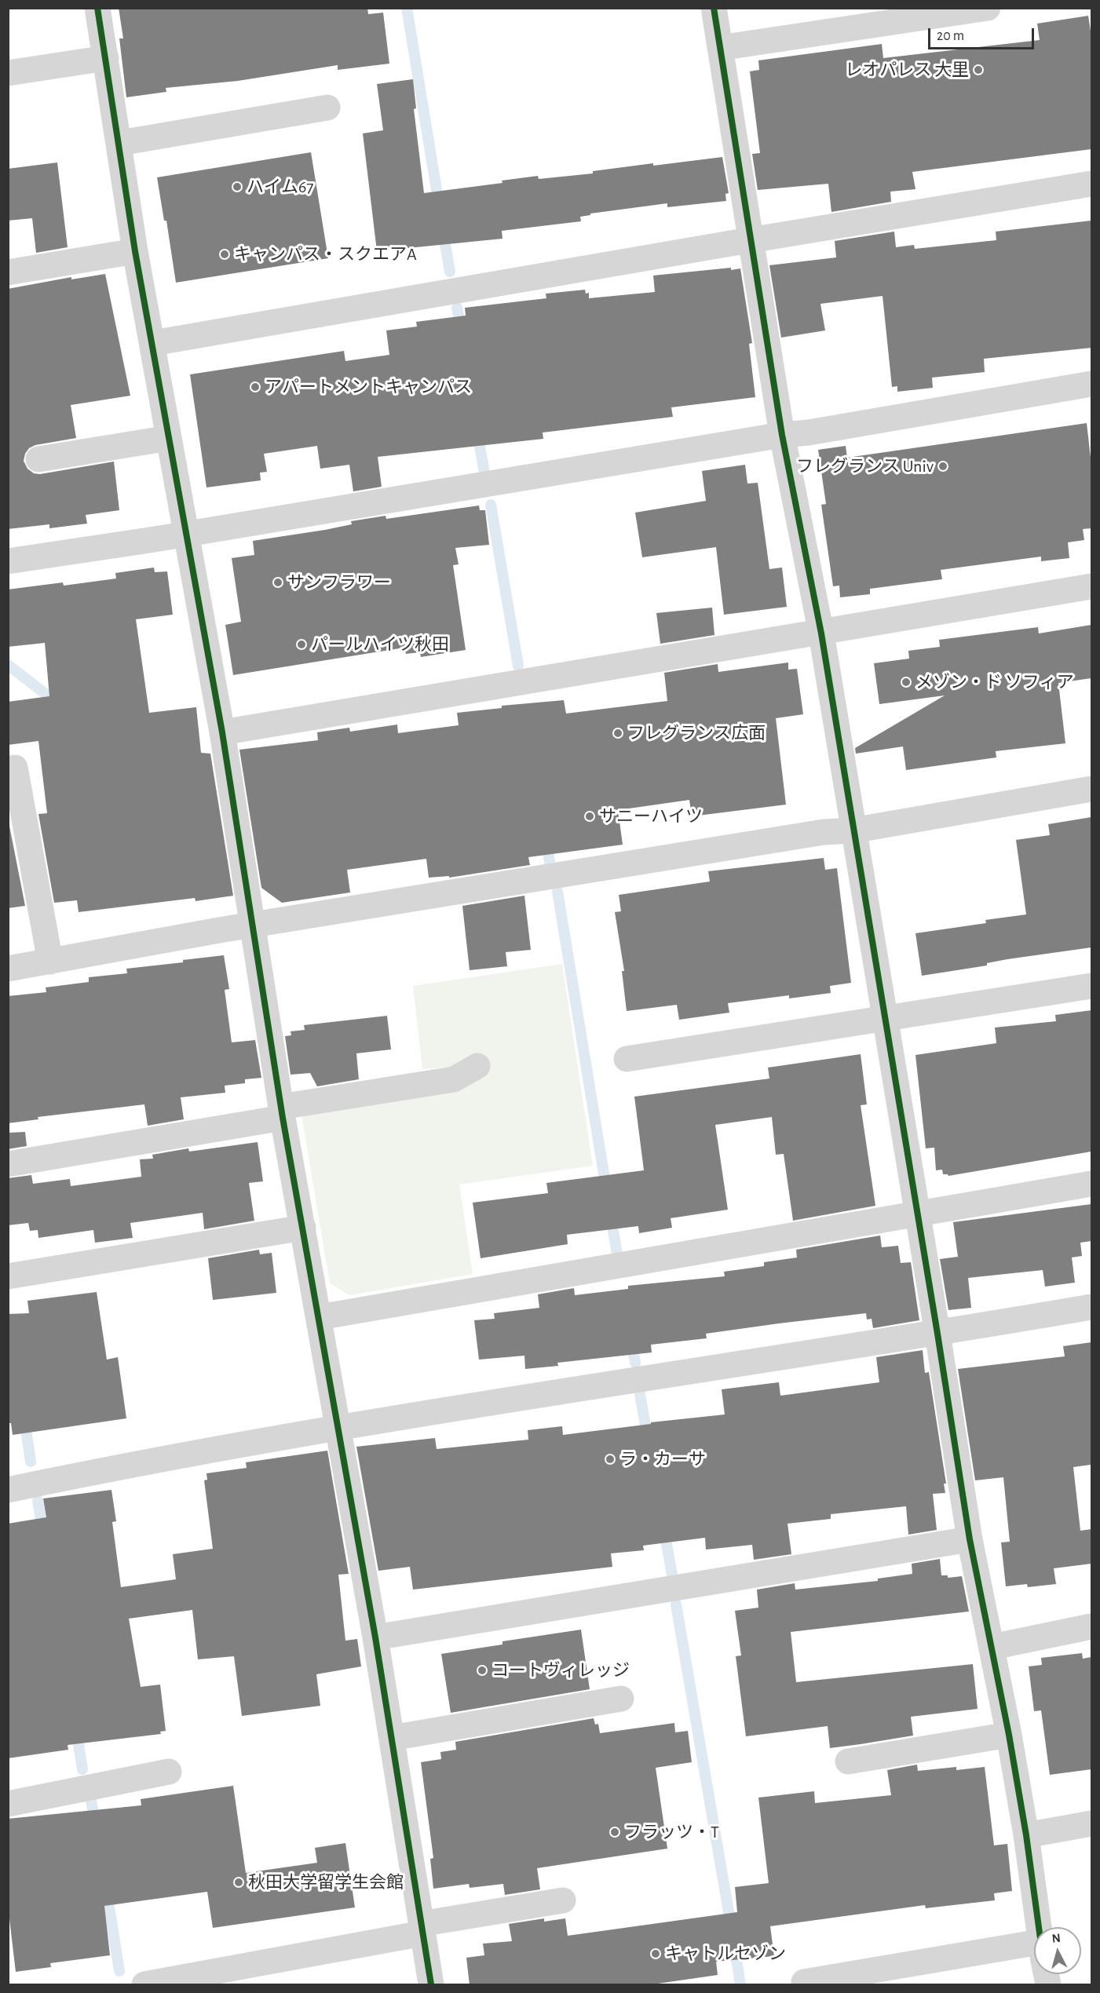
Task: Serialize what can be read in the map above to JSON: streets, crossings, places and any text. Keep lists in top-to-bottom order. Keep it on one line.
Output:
{"places":["レオパレス 大里","ハイム67","キャンパス・スクエアA","アパートメントキャンパス","フレグランス Univ","サンフラワー","パールハイツ秋田","メゾン・ド ソフィア","フレグランス広面","サニーハイツ","ラ・カーサ","コートヴィレッジ","フラッツ・T","秋田大学留学生会館","キャトルセゾン"],"scale_bar":"20 m","north":"top"}
